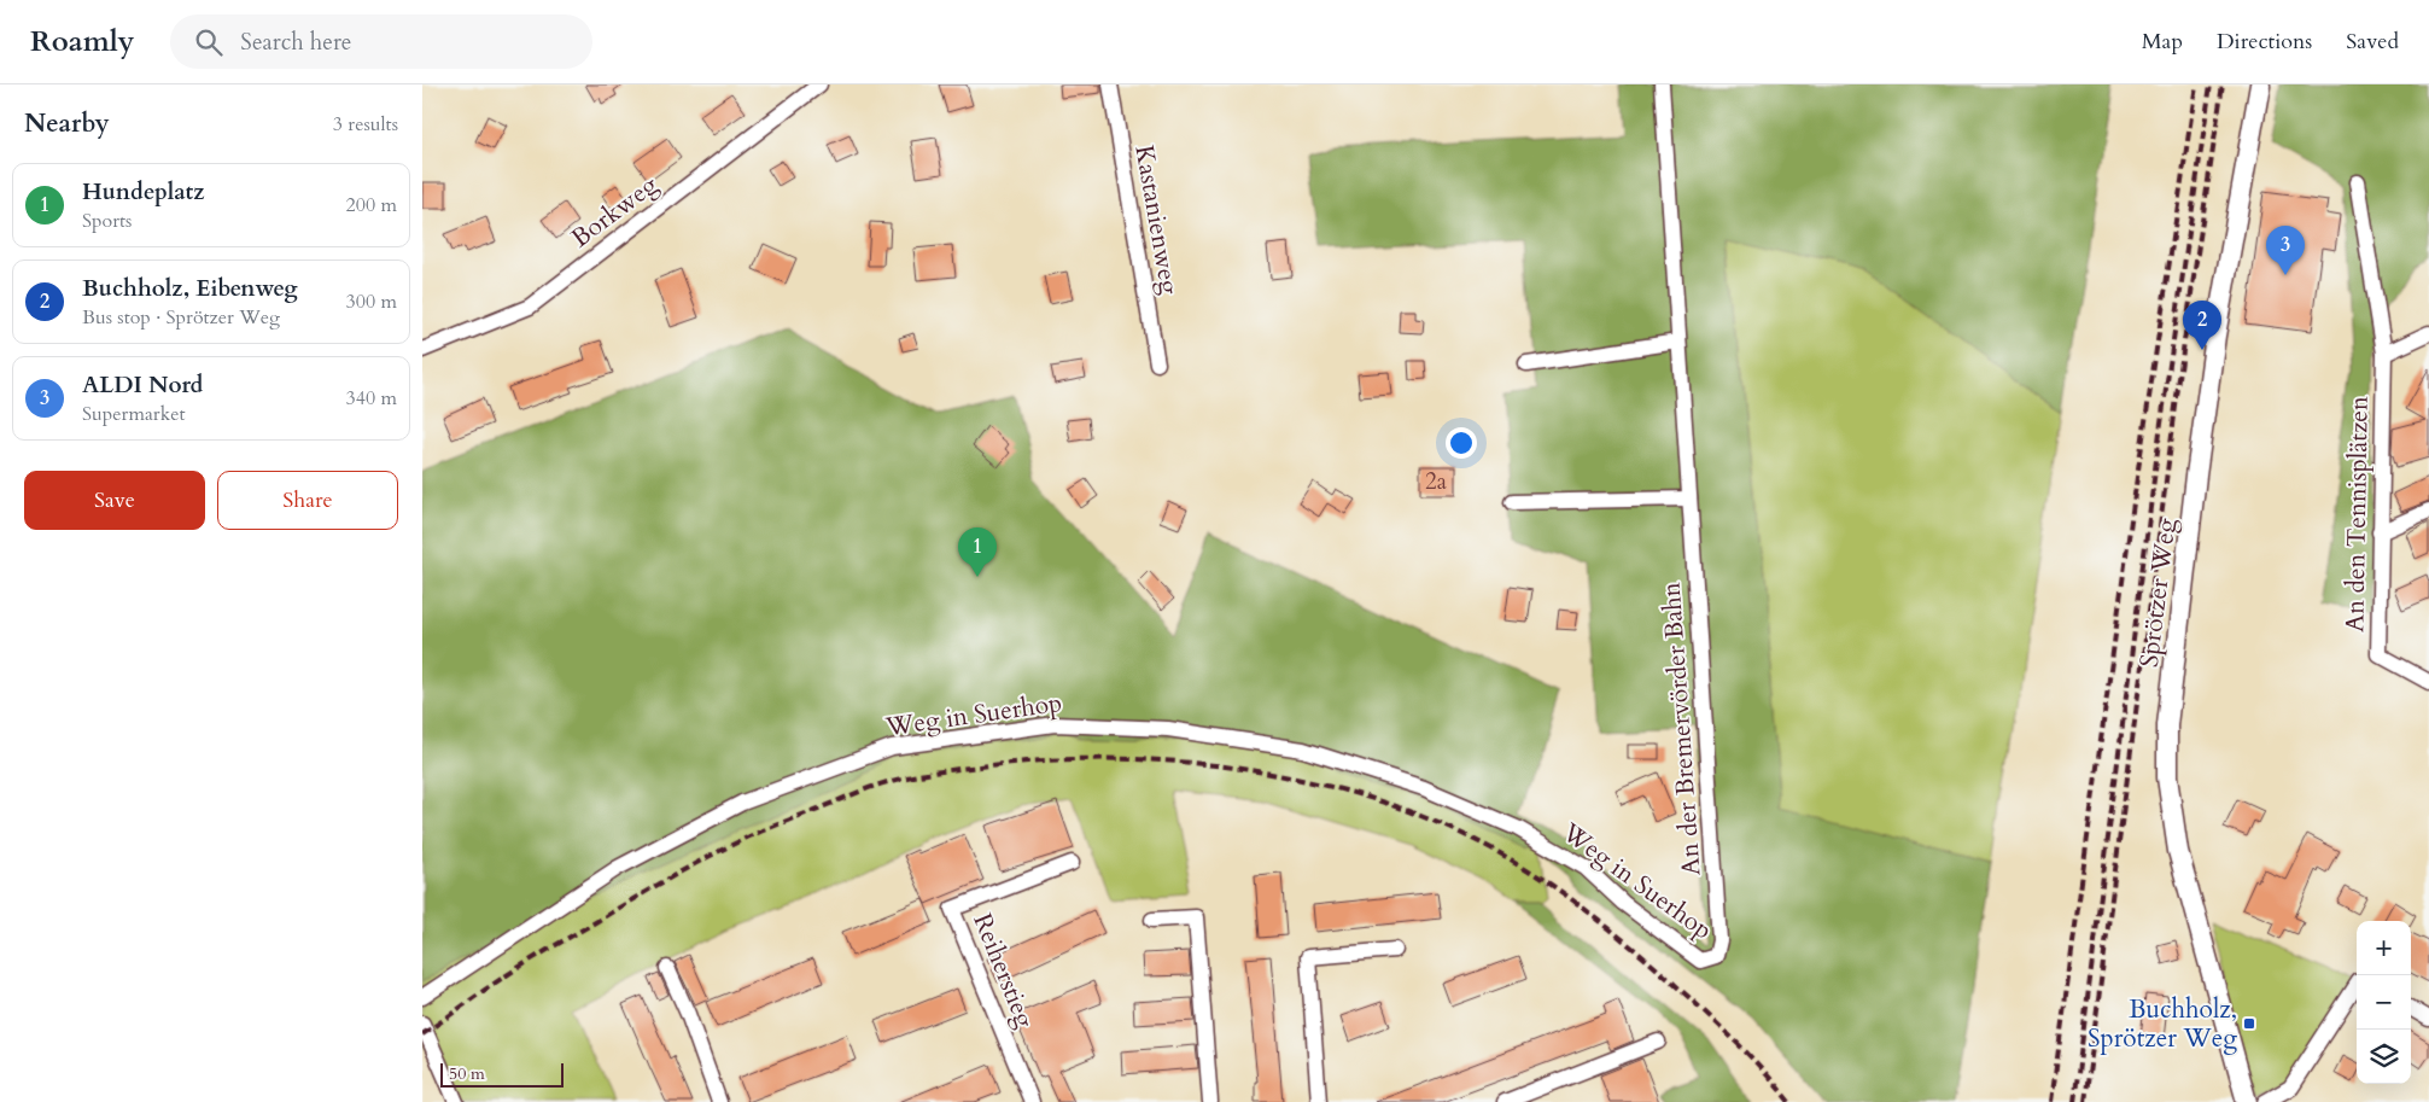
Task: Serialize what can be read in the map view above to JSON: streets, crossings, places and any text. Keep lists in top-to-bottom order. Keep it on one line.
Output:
{"streets":{"street":["Borkweg","Kastanienweg","An den Tennisplätzen","Sprötzer Weg","Weg in Suerhop","An der Bremervörder Bahn","Reiherstieg"]},"crossings":[["Weg in Suerhop","An der Bremervörder Bahn"]],"places":{"transit":["Buchholz, Sprötzer Weg"]},"house_numbers":["2a"],"scale_bar":"50 m","page":{"header":"Roamly","search":"Search here","nav":["Map","Directions","Saved"],"heading":["Nearby","3 results"],"list":[{"mark":"1","name":"Hundeplatz","note":"Sports","value":"200 m"},{"mark":"2","name":"Buchholz, Eibenweg","note":"Bus stop · Sprötzer Weg","value":"300 m"},{"mark":"3","name":"ALDI Nord","note":"Supermarket","value":"340 m"}],"pins":["3","2","1"],"buttons":["Save","Share"],"map_buttons":["+","−"],"scale":"50 m"}}
